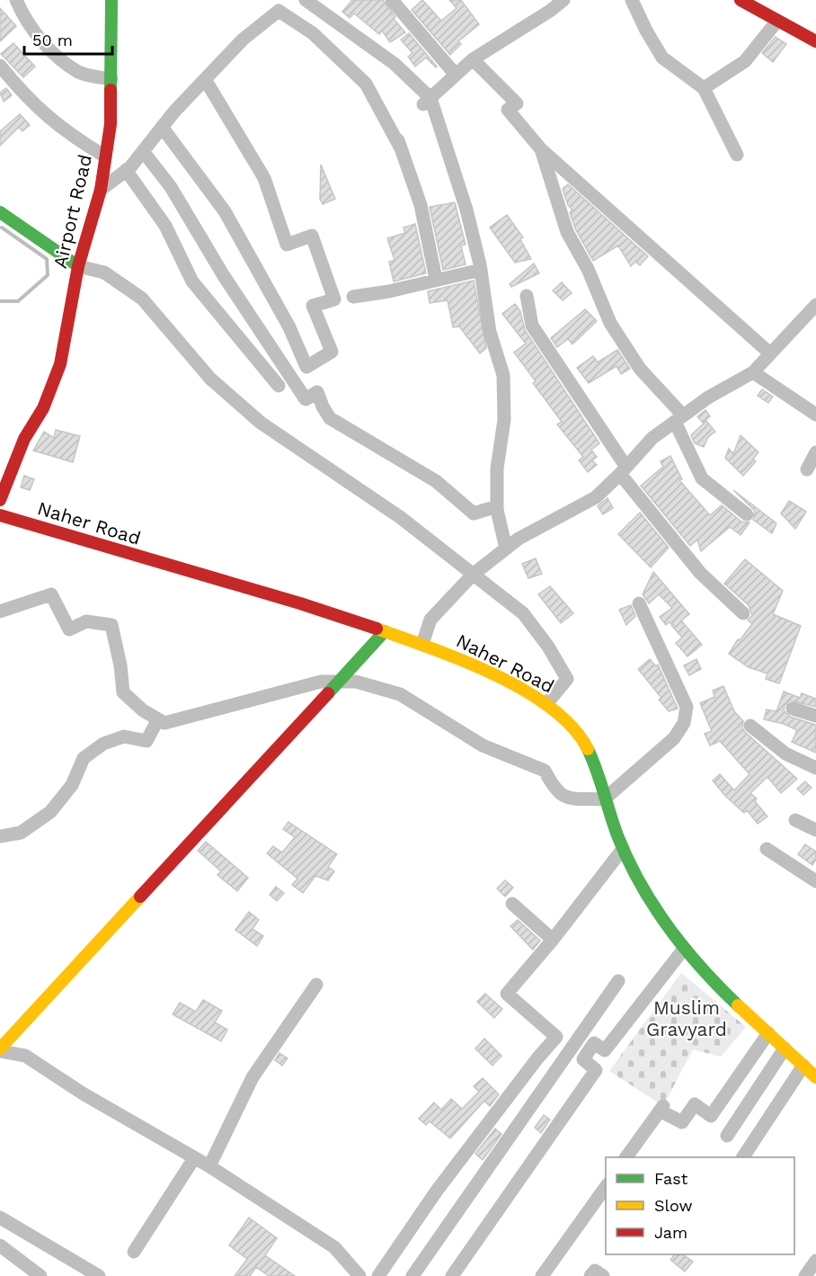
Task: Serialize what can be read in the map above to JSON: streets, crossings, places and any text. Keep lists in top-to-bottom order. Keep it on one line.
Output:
{"streets":{"main road":["Airport Road","Naher Road"]},"parks":["Muslim Gravyard"],"legend":["Fast","Slow","Jam"],"scale_bar":"50 m"}
